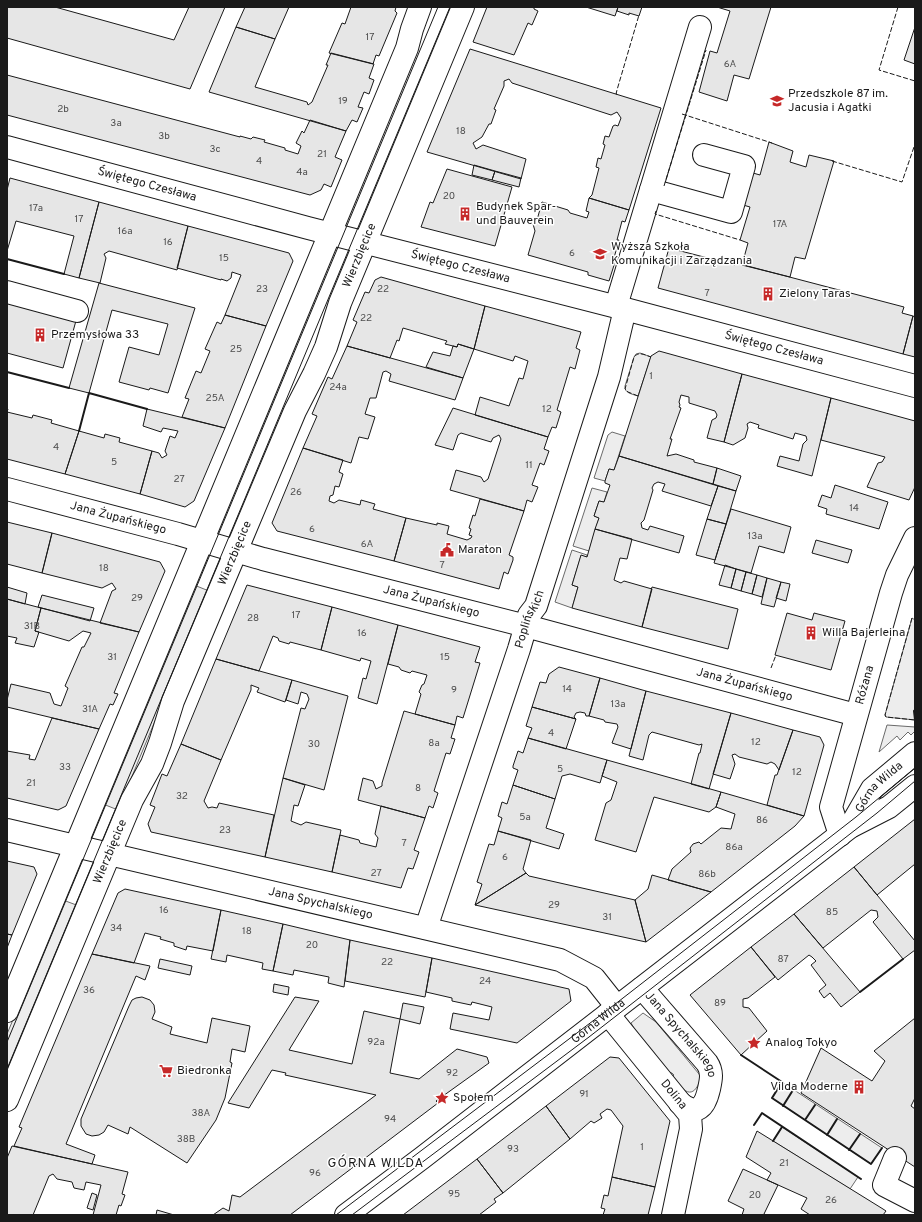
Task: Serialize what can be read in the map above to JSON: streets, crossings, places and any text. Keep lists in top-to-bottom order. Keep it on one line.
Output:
{"streets":{"street":["Świętego Czesława","Wierzbięcice","Jana Żupańskiego","Poplińskich","Różana","Górna Wilda","Jana Spychalskiego","Dolina"]},"crossings":[["Świętego Czesława","Wierzbięcice"],["Świętego Czesława","Poplińskich"],["Wierzbięcice","Jana Żupańskiego"],["Wierzbięcice","Jana Spychalskiego"],["Jana Żupańskiego","Poplińskich"],["Jana Żupańskiego","Różana"],["Poplińskich","Jana Spychalskiego"],["Różana","Górna Wilda"],["Górna Wilda","Jana Spychalskiego"],["Górna Wilda","Dolina"],["Jana Spychalskiego","Dolina"]],"districts":["GÓRNA WILDA"],"places":{"school or university":["Przedszkole 87 im. Jacusia i Agatki","Wyższa Szkoła Komunikacji i Zarządzania"],"building":["Budynek Spar- und Bauverein","Zielony Taras","Przemysłowa 33","Willa Bajerleina","Vilda Moderne"],"public building":["Maraton"],"place":["Analog Tokyo","Społem"],"supermarket":["Biedronka"]},"house_numbers":["17","6A","19","2b","3a","18","3b","3c","21","4","4a","20","17a","17","17A","16a","16","6","15","23","22","7","22","25","1","24a","25A","12","4","5","11","27","26","14","6","13a","6A","7","18","29","17","28","31B","16","31","15","14","9","13a","31A","4","12","8a","30","33","5","12","21","8","32","5a","86","23","7","86a","6","27","86b","29","16","85","31","34","18","20","87","22","24","36","89","92a","92","91","38A","94","38B","1","93","21","96","95","20","26"]}
